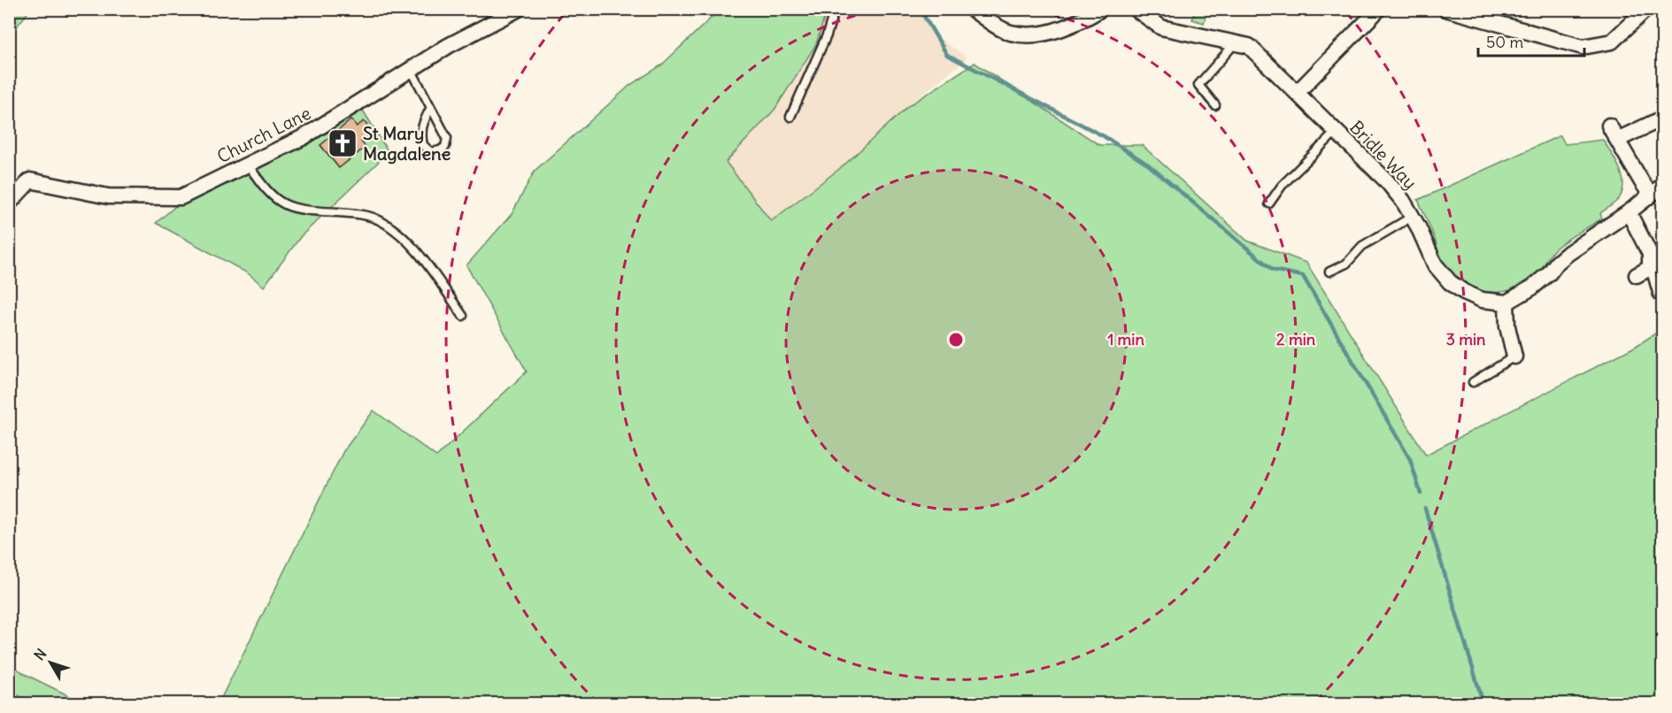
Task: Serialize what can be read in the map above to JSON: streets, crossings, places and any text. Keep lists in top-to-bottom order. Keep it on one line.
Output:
{"streets":{"street":["Church Lane","Bridle Way"]},"places":{"church":["St Mary Magdalene"]},"scale_bar":"50 m","north":"top left","rings":["1 min","2 min","3 min"]}
